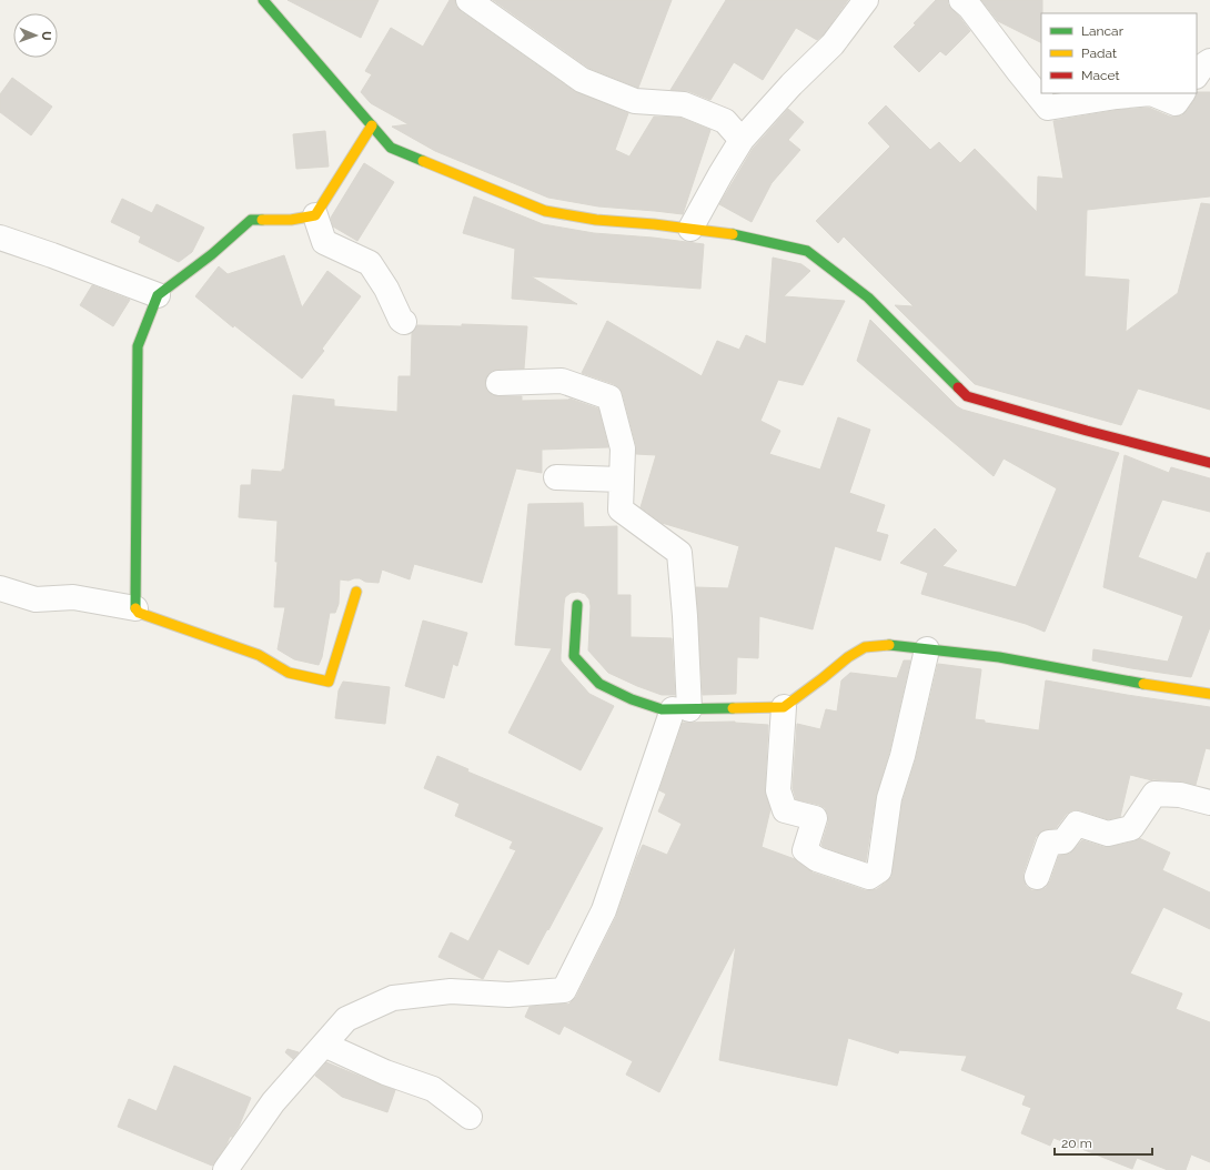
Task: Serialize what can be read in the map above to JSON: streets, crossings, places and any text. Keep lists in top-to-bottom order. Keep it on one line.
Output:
{"legend":["Lancar","Padat","Macet"],"scale_bar":"20 m","north":"right"}
